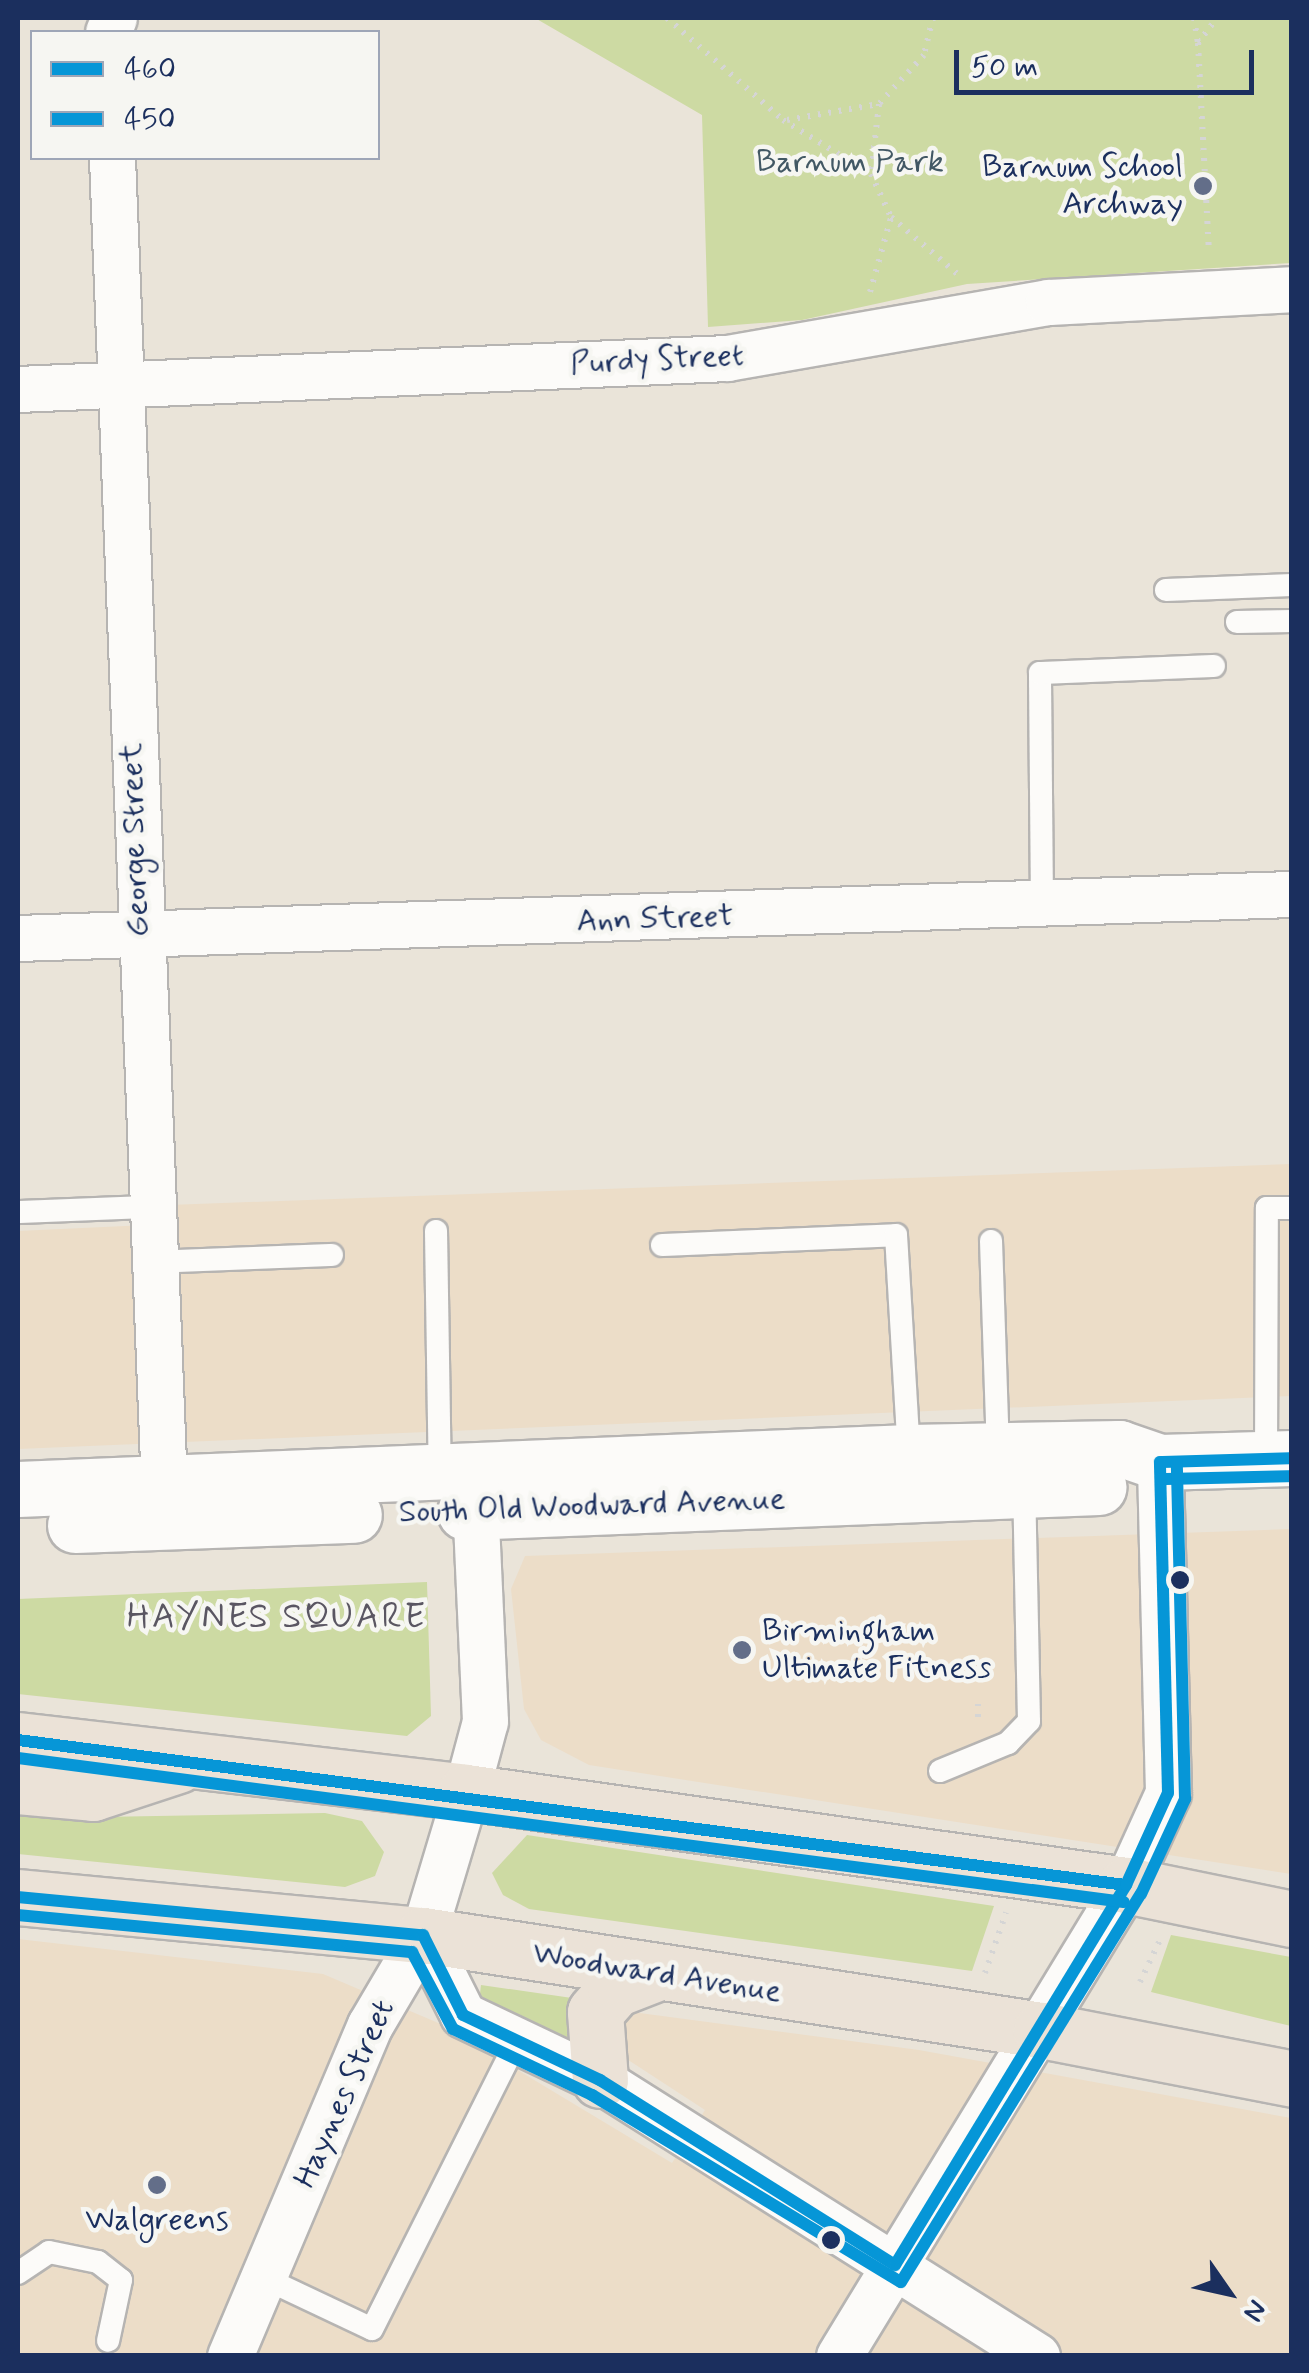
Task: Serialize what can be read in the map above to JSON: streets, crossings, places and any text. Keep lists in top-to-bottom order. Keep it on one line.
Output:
{"streets":{"main road":["Woodward Avenue"],"street":["Purdy Street","George Street","Ann Street","South Old Woodward Avenue","Haynes Street"]},"crossings":[["Purdy Street","George Street"],["George Street","Ann Street"],["George Street","South Old Woodward Avenue"],["South Old Woodward Avenue","Haynes Street"],["Woodward Avenue","Haynes Street"]],"districts":["HAYNES SQUARE"],"parks":["Barnum Park"],"places":["Barnum School Archway","Birmingham Ultimate Fitness","Walgreens"],"lines":["transit line 460","transit line 450"],"legend":["460","450"],"scale_bar":"50 m","north":"bottom right"}
